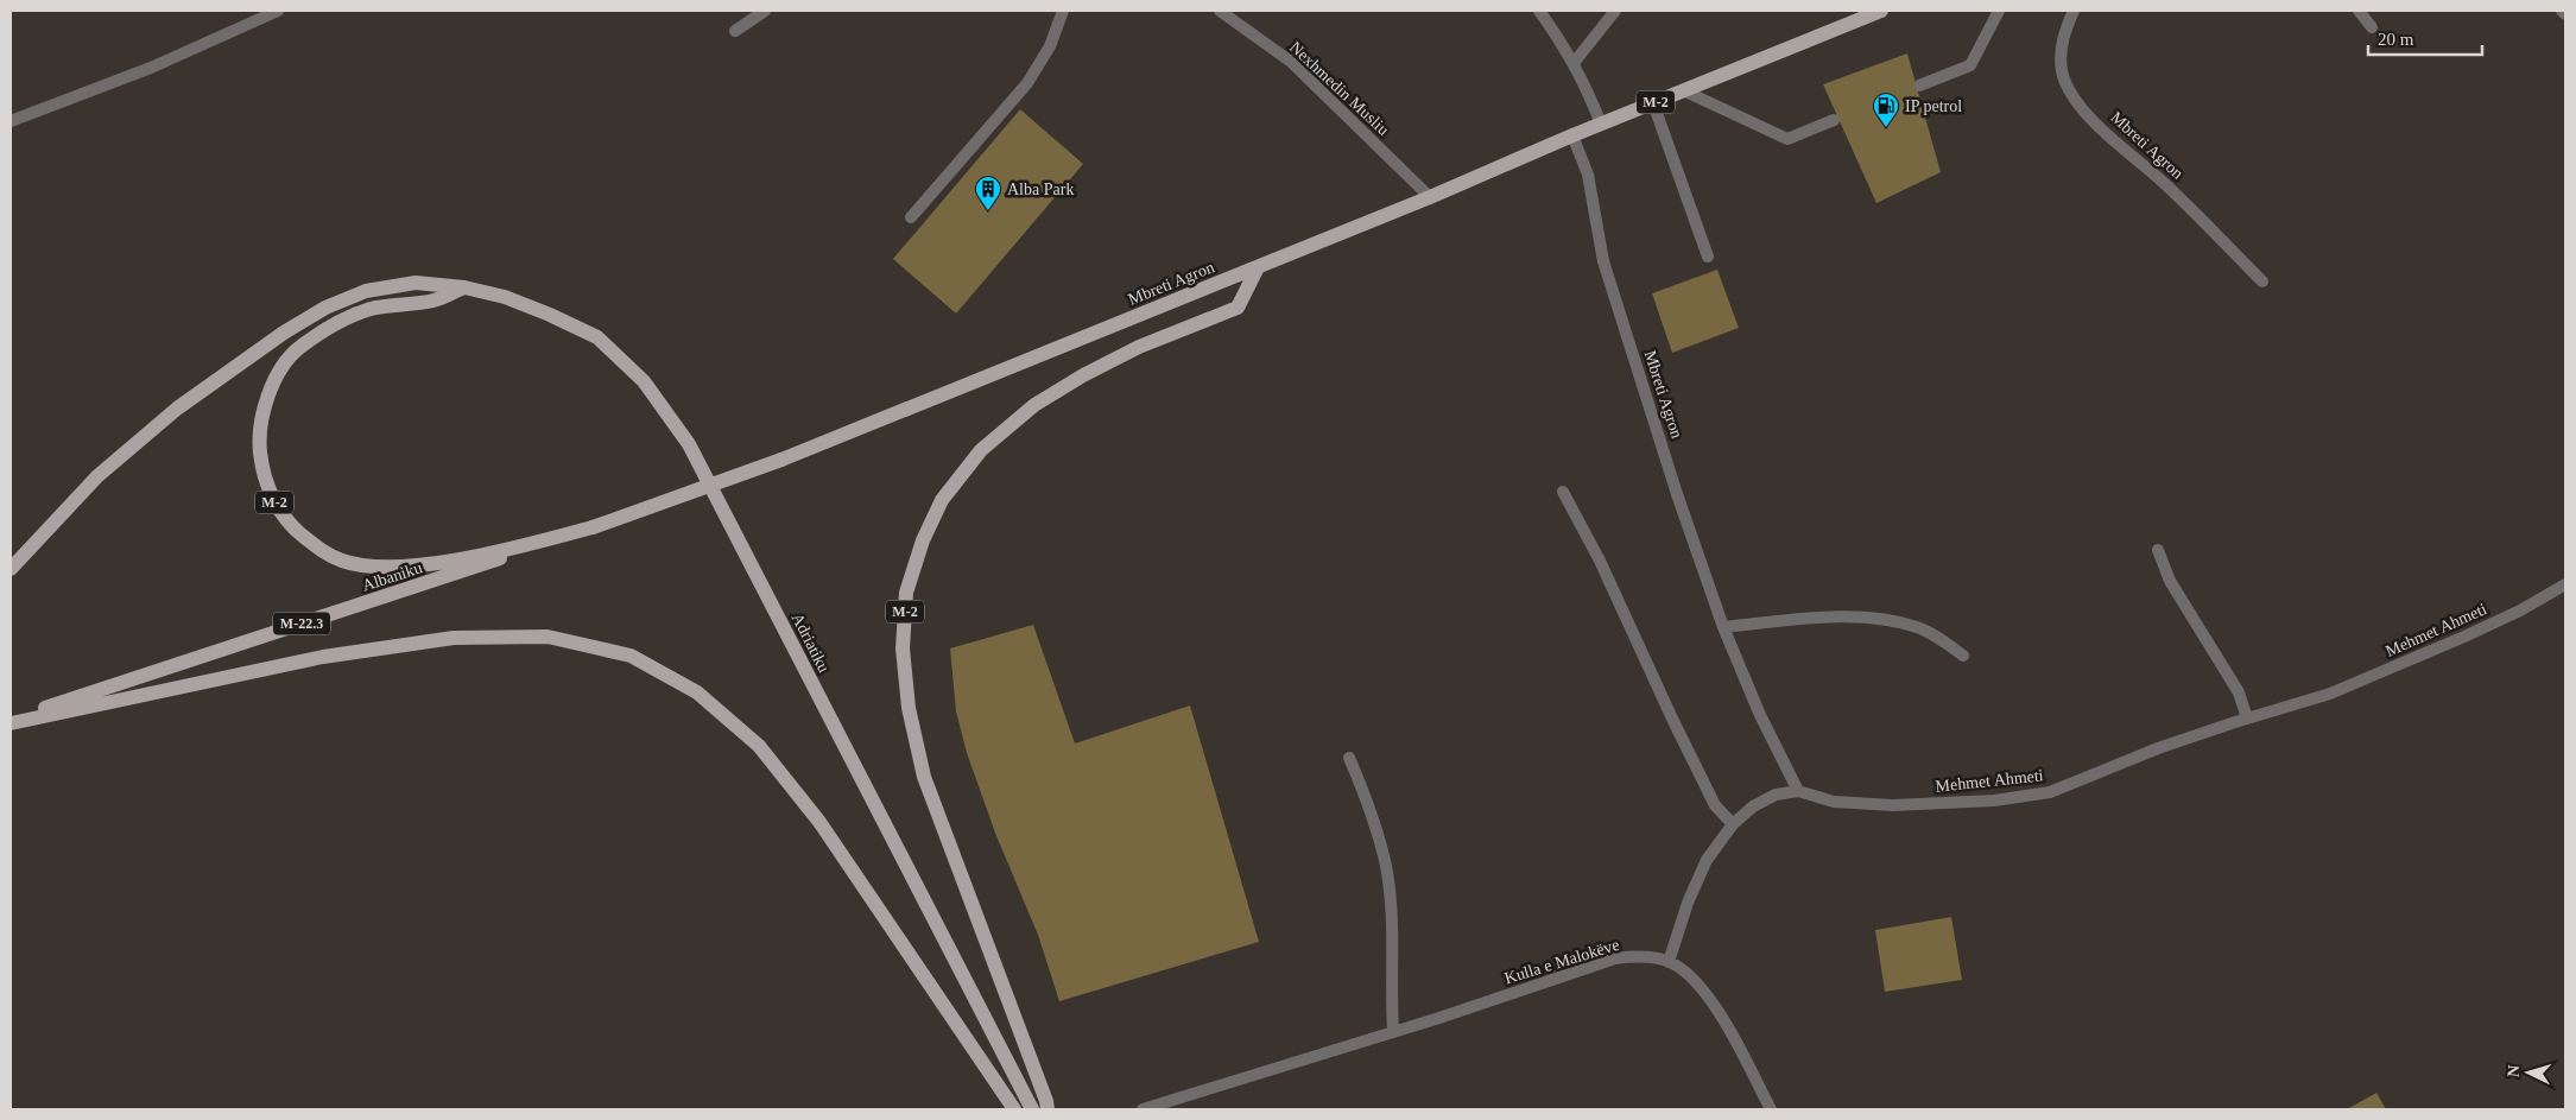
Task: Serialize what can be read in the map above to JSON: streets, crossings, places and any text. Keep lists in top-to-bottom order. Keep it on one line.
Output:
{"streets":{"main road":["M-2","Mbreti Agron","Albaniku","M-22.3","Adriatiku"],"street":["Nexhmedin Musliu","Mehmet Ahmeti","Kulla e Malokëve"]},"crossings":[["Nexhmedin Musliu","Mbreti Agron"],["M-2","Mbreti Agron"],["M-2","Albaniku"],["M-2","Adriatiku"],["Mbreti Agron","Albaniku"],["Mbreti Agron","Mehmet Ahmeti"],["Mehmet Ahmeti","Kulla e Malokëve"]],"places":{"fuel station":["IP petrol"],"building":["Alba Park"]},"scale_bar":"20 m","north":"left"}
